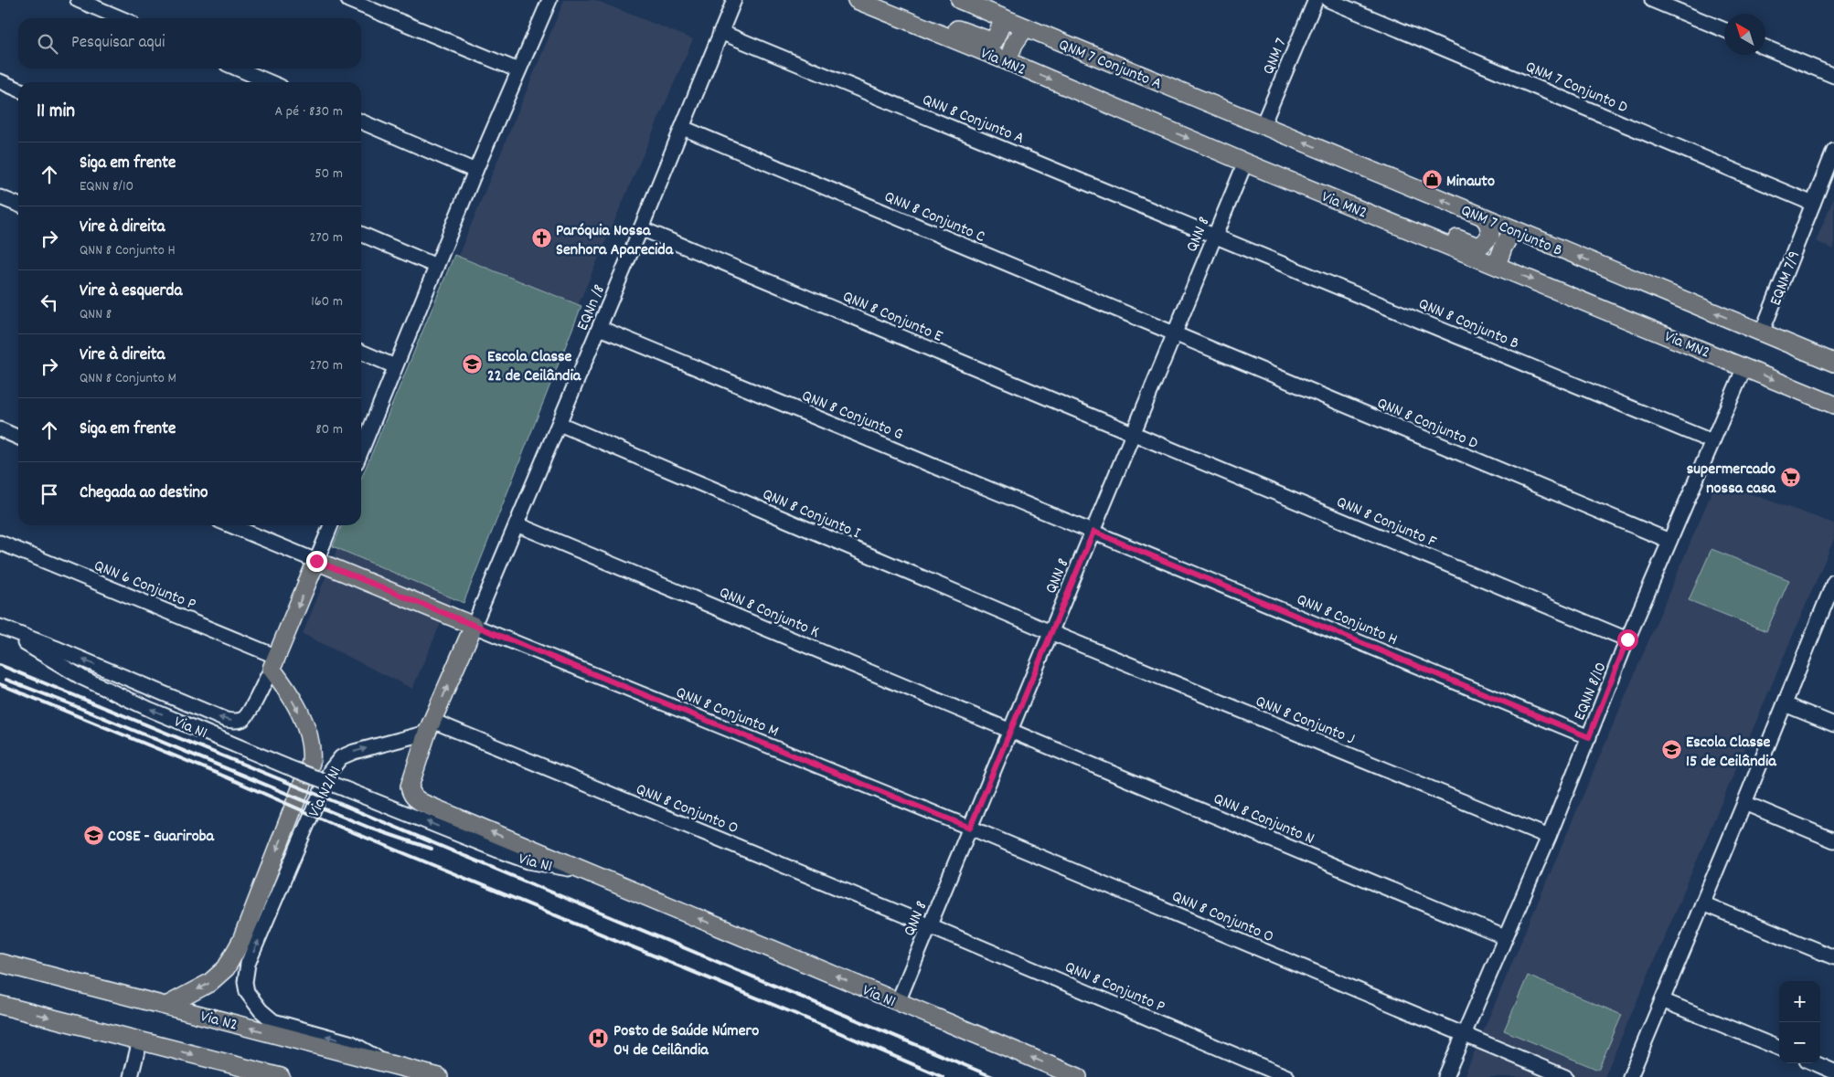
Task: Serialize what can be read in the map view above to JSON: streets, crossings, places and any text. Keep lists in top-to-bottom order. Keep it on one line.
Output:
{"streets":{"main road":["Via MN2","QNM 7 Conjunto A","QNM 7 Conjunto B","Via N1","Via N2"],"street":["QNM 7","QNM 7 Conjunto D","QNN 8 Conjunto A","QNN 8 Conjunto C","QNN 8","EQNM 7/9","EQNn /8","QNN 8 Conjunto E","QNN 8 Conjunto B","QNN 8 Conjunto G","QNN 8 Conjunto D","QNN 8 Conjunto I","QNN 8 Conjunto F","QNN 6 Conjunto P","QNN 8 Conjunto K","QNN 8 Conjunto H","EQNN 8/10","QNN 8 Conjunto M","QNN 8 Conjunto J","Via N2/N1","QNN 8 Conjunto O","QNN 8 Conjunto N","QNN 8 Conjunto P"]},"crossings":[["QNM 7","QNM 7 Conjunto A"],["QNM 7","QNM 7 Conjunto B"],["Via MN2","QNN 8"],["Via MN2","EQNN 8/10"],["QNM 7 Conjunto A","QNM 7 Conjunto B"],["QNM 7 Conjunto D","EQNM 7/9"],["QNN 8 Conjunto A","QNN 8"],["QNN 8 Conjunto A","EQNn /8"],["QNN 8 Conjunto A","QNN 8 Conjunto B"],["QNN 8 Conjunto C","QNN 8"],["QNN 8 Conjunto C","EQNn /8"],["QNN 8 Conjunto C","QNN 8 Conjunto D"],["QNM 7 Conjunto B","EQNM 7/9"],["QNN 8","QNN 8 Conjunto E"],["QNN 8","QNN 8 Conjunto B"],["QNN 8","QNN 8 Conjunto G"],["QNN 8","QNN 8 Conjunto D"],["QNN 8","QNN 8 Conjunto I"],["QNN 8","QNN 8 Conjunto F"],["QNN 8","QNN 8 Conjunto K"],["QNN 8","QNN 8 Conjunto H"],["QNN 8","QNN 8 Conjunto M"],["QNN 8","QNN 8 Conjunto J"],["QNN 8","Via N1"],["QNN 8","QNN 8 Conjunto O"],["QNN 8","QNN 8 Conjunto N"],["QNN 8","QNN 8 Conjunto P"],["EQNn /8","QNN 8 Conjunto E"],["EQNn /8","QNN 8 Conjunto G"],["EQNn /8","QNN 8 Conjunto I"],["EQNn /8","QNN 8 Conjunto K"],["EQNn /8","QNN 8 Conjunto M"],["QNN 8 Conjunto E","QNN 8 Conjunto F"],["QNN 8 Conjunto B","EQNN 8/10"],["QNN 8 Conjunto G","QNN 8 Conjunto H"],["QNN 8 Conjunto D","EQNN 8/10"],["QNN 8 Conjunto I","QNN 8 Conjunto J"],["QNN 8 Conjunto F","EQNN 8/10"],["QNN 8 Conjunto K","QNN 8 Conjunto N"],["QNN 8 Conjunto H","EQNN 8/10"],["EQNN 8/10","QNN 8 Conjunto J"],["EQNN 8/10","QNN 8 Conjunto O"],["EQNN 8/10","QNN 8 Conjunto N"],["QNN 8 Conjunto M","QNN 8 Conjunto O"],["Via N2/N1","QNN 8 Conjunto O"],["Via N2/N1","Via N2"],["QNN 8 Conjunto O","QNN 8 Conjunto P"]],"one_way":["Via MN2","QNM 7 Conjunto B","Via N1"],"places":{"shop":["Minauto"],"church":["Paróquia Nossa Senhora Aparecida"],"school or university":["Escola Classe 22 de Ceilândia","Escola Classe 15 de Ceilândia","COSE - Guariroba"],"supermarket":["supermercado nossa casa"],"hospital":["Posto de Saúde Número 04 de Ceilândia"]},"north":"top left","page":{"search":"Pesquisar aqui","heading":["11 min","A pé · 830 m"],"list":[["Siga em frente","EQNN 8/10","50 m"],["Vire à direita","QNN 8 Conjunto H","270 m"],["Vire à esquerda","QNN 8","160 m"],["Vire à direita","QNN 8 Conjunto M","270 m"],["Siga em frente","80 m"],"Chegada ao destino"],"map_buttons":["+","−"]}}
